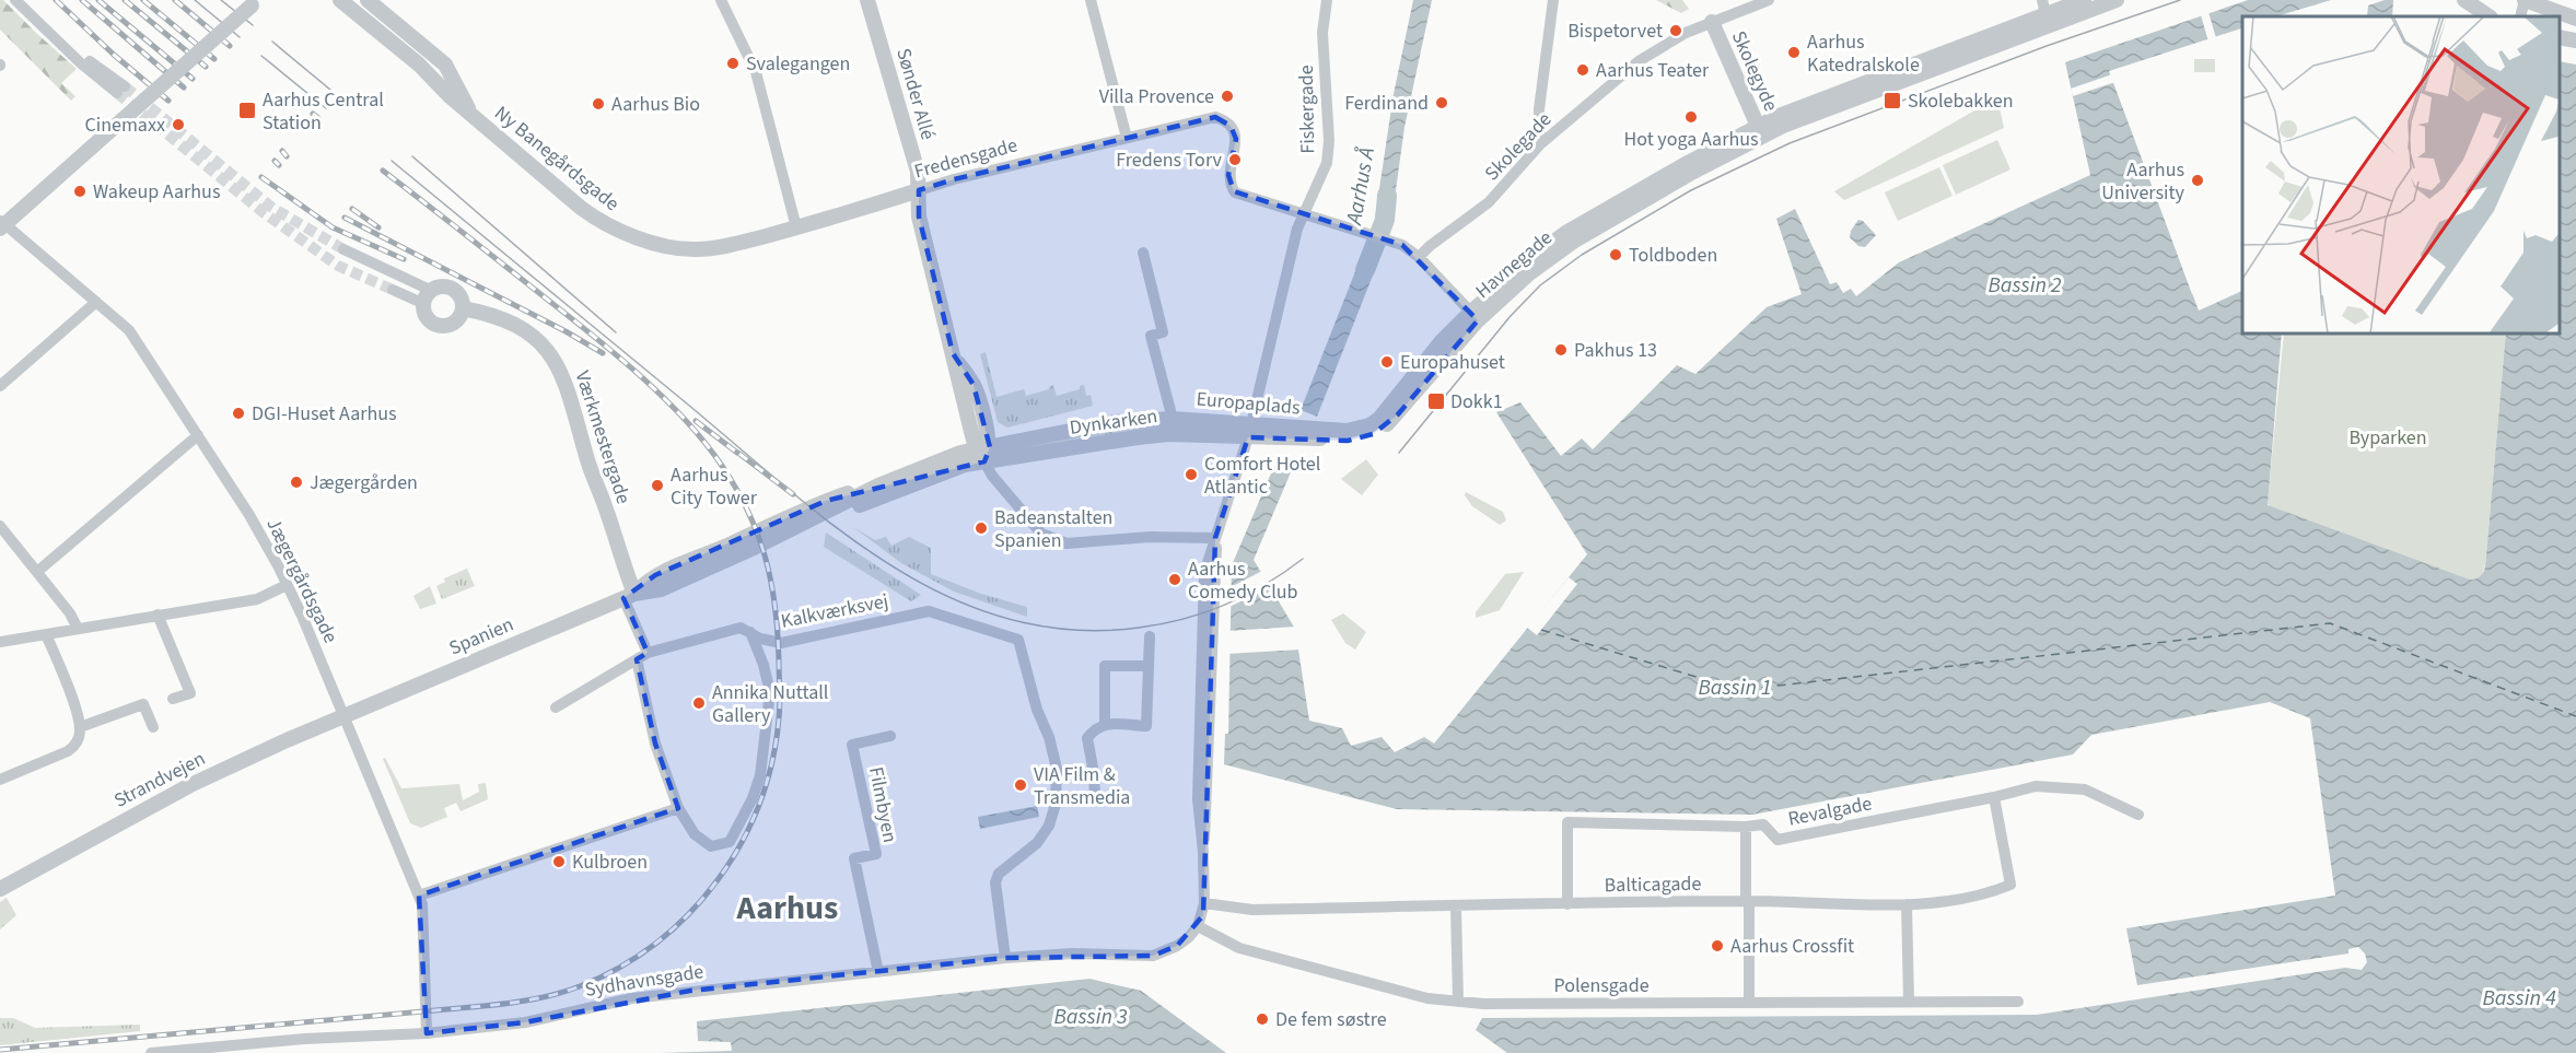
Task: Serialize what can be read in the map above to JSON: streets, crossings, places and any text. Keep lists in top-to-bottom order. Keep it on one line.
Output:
{"streets":{"street":["Skolegyde","Sønder Allé","Fiskergade","Skolegade","Ny Banegårdsgade","Fredensgade","Havnegade","Europaplads","Dynkarken","Værkmestergade","Jægergårdsgade","Kalkværksvej","Spanien","Strandvejen","Filmbyen","Revalgade","Balticagade","Sydhavnsgade","Polensgade"]},"crossings":[["Skolegyde","Skolegade"],["Skolegyde","Havnegade"],["Sønder Allé","Fredensgade"],["Sønder Allé","Dynkarken"],["Sønder Allé","Spanien"],["Fiskergade","Fredensgade"],["Fiskergade","Europaplads"],["Fiskergade","Dynkarken"],["Ny Banegårdsgade","Fredensgade"],["Havnegade","Europaplads"],["Europaplads","Dynkarken"],["Europaplads","Balticagade"],["Europaplads","Sydhavnsgade"],["Europaplads","Polensgade"],["Dynkarken","Spanien"],["Værkmestergade","Spanien"],["Jægergårdsgade","Spanien"],["Jægergårdsgade","Strandvejen"],["Jægergårdsgade","Sydhavnsgade"],["Kalkværksvej","Sydhavnsgade"],["Spanien","Strandvejen"],["Filmbyen","Sydhavnsgade"],["Revalgade","Balticagade"],["Sydhavnsgade","Polensgade"]],"districts":["Aarhus"],"water":["Aarhus Å","Bassin 2","Bassin 1","Bassin 4","Bassin 3"],"parks":["Byparken"],"places":{"other":["Bispetorvet","Aarhus Katedralskole","Svalegangen","Aarhus Teater","Villa Provence","Ferdinand","Aarhus Bio","Hot yoga Aarhus","Cinemaxx","Fredens Torv","Aarhus University","Wakeup Aarhus","Toldboden","Pakhus 13","Europahuset","DGI-Huset Aarhus","Comfort Hotel Atlantic","Jægergården","Aarhus City Tower","Badeanstalten Spanien","Aarhus Comedy Club","Annika Nuttall Gallery","VIA Film & Transmedia","Kulbroen","Aarhus Crossfit","De fem søstre"],"transit":["Skolebakken","Aarhus Central Station","Dokk1"]}}
